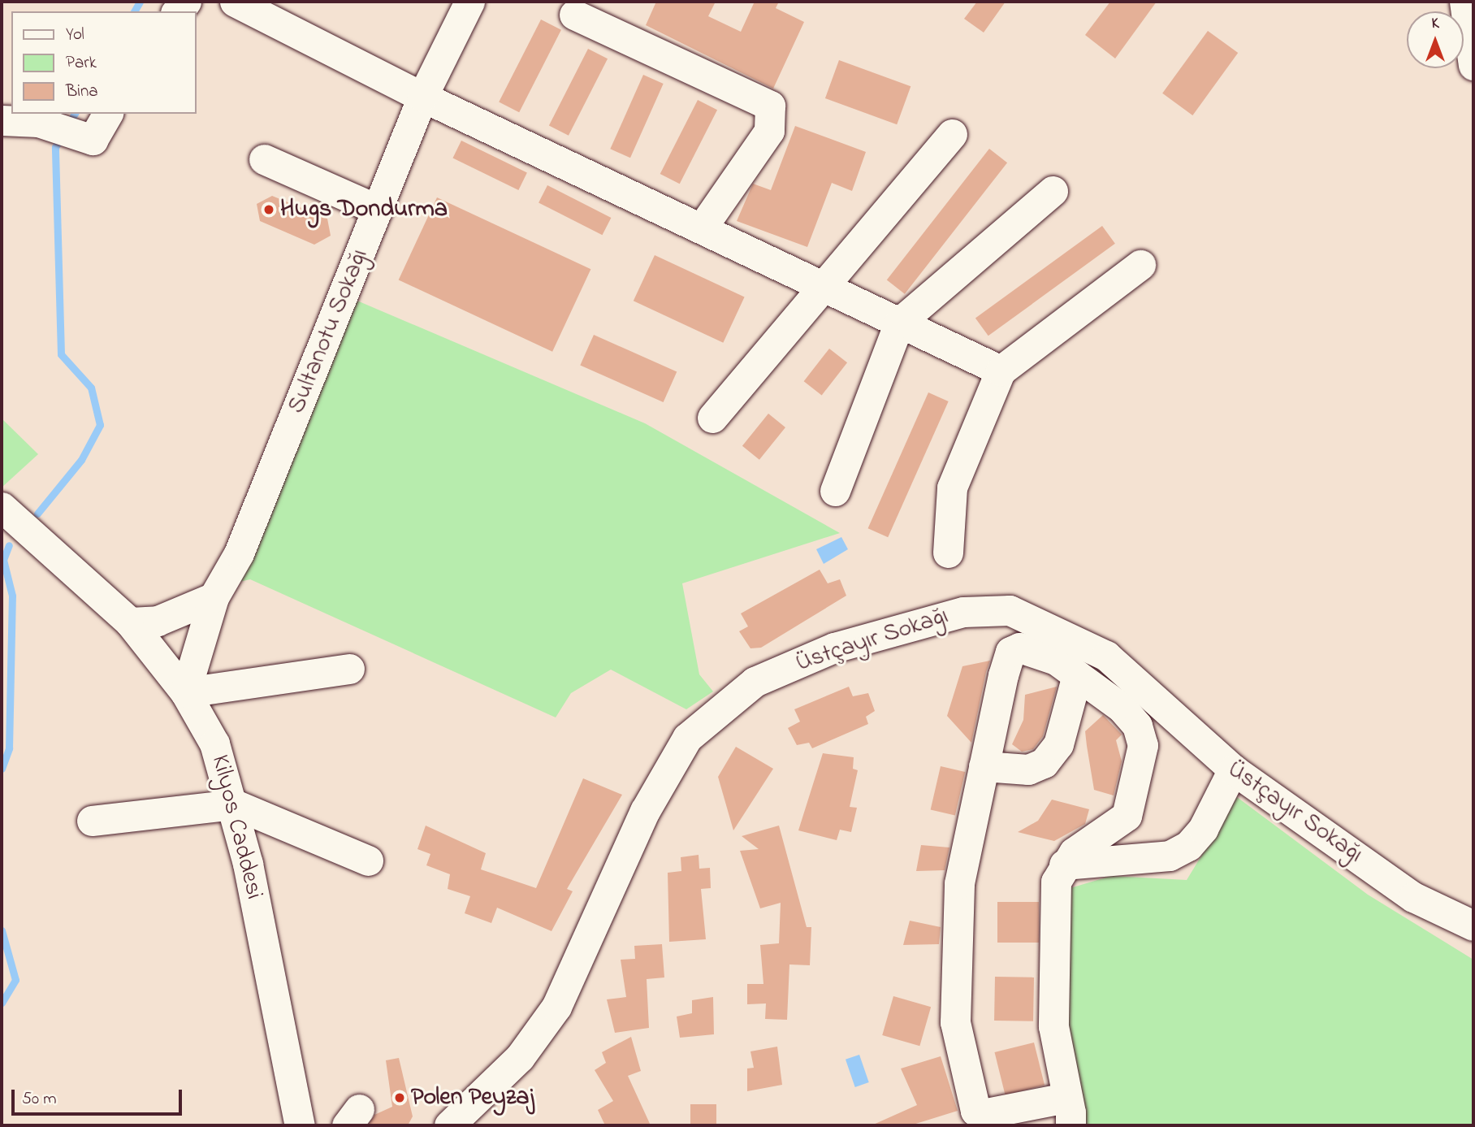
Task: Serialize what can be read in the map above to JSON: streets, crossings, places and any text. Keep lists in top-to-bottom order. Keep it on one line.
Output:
{"streets":{"street":["Sultanotu Sokağı","Üstçayır Sokağı","Kilyos Caddesi"]},"crossings":[["Sultanotu Sokağı","Kilyos Caddesi"]],"places":["Hugs Dondurma","Polen Peyzaj"],"legend":["Yol","Park","Bina"],"scale_bar":"50 m","north":"top"}
